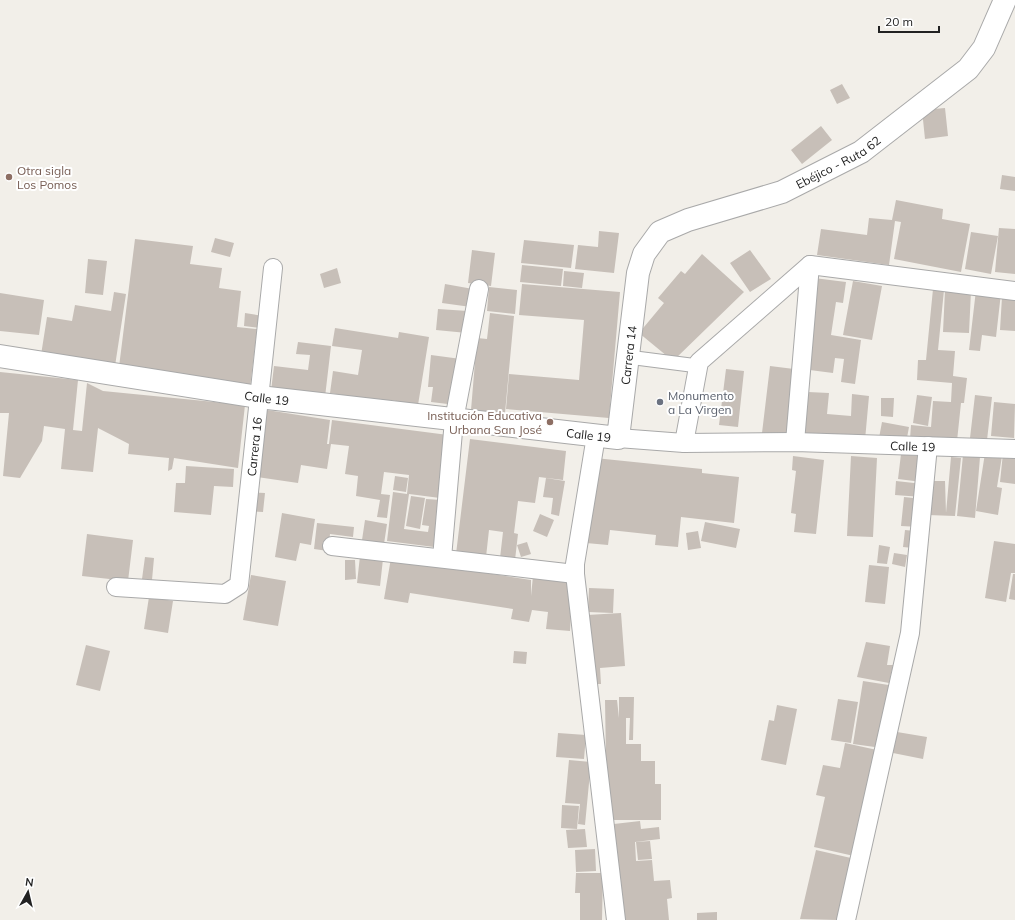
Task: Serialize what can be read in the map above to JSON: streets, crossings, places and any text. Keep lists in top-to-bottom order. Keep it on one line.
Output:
{"streets":{"street":["Ebéjico - Ruta 62","Carrera 14","Calle 19","Carrera 16"]},"crossings":[["Ebéjico - Ruta 62","Carrera 14"],["Carrera 14","Calle 19"],["Calle 19","Carrera 16"]],"places":["Otra sigla Los Pomos","Monumento a La Virgen","Institución Educativa Urbana San José"],"scale_bar":"20 m","north":"top"}
